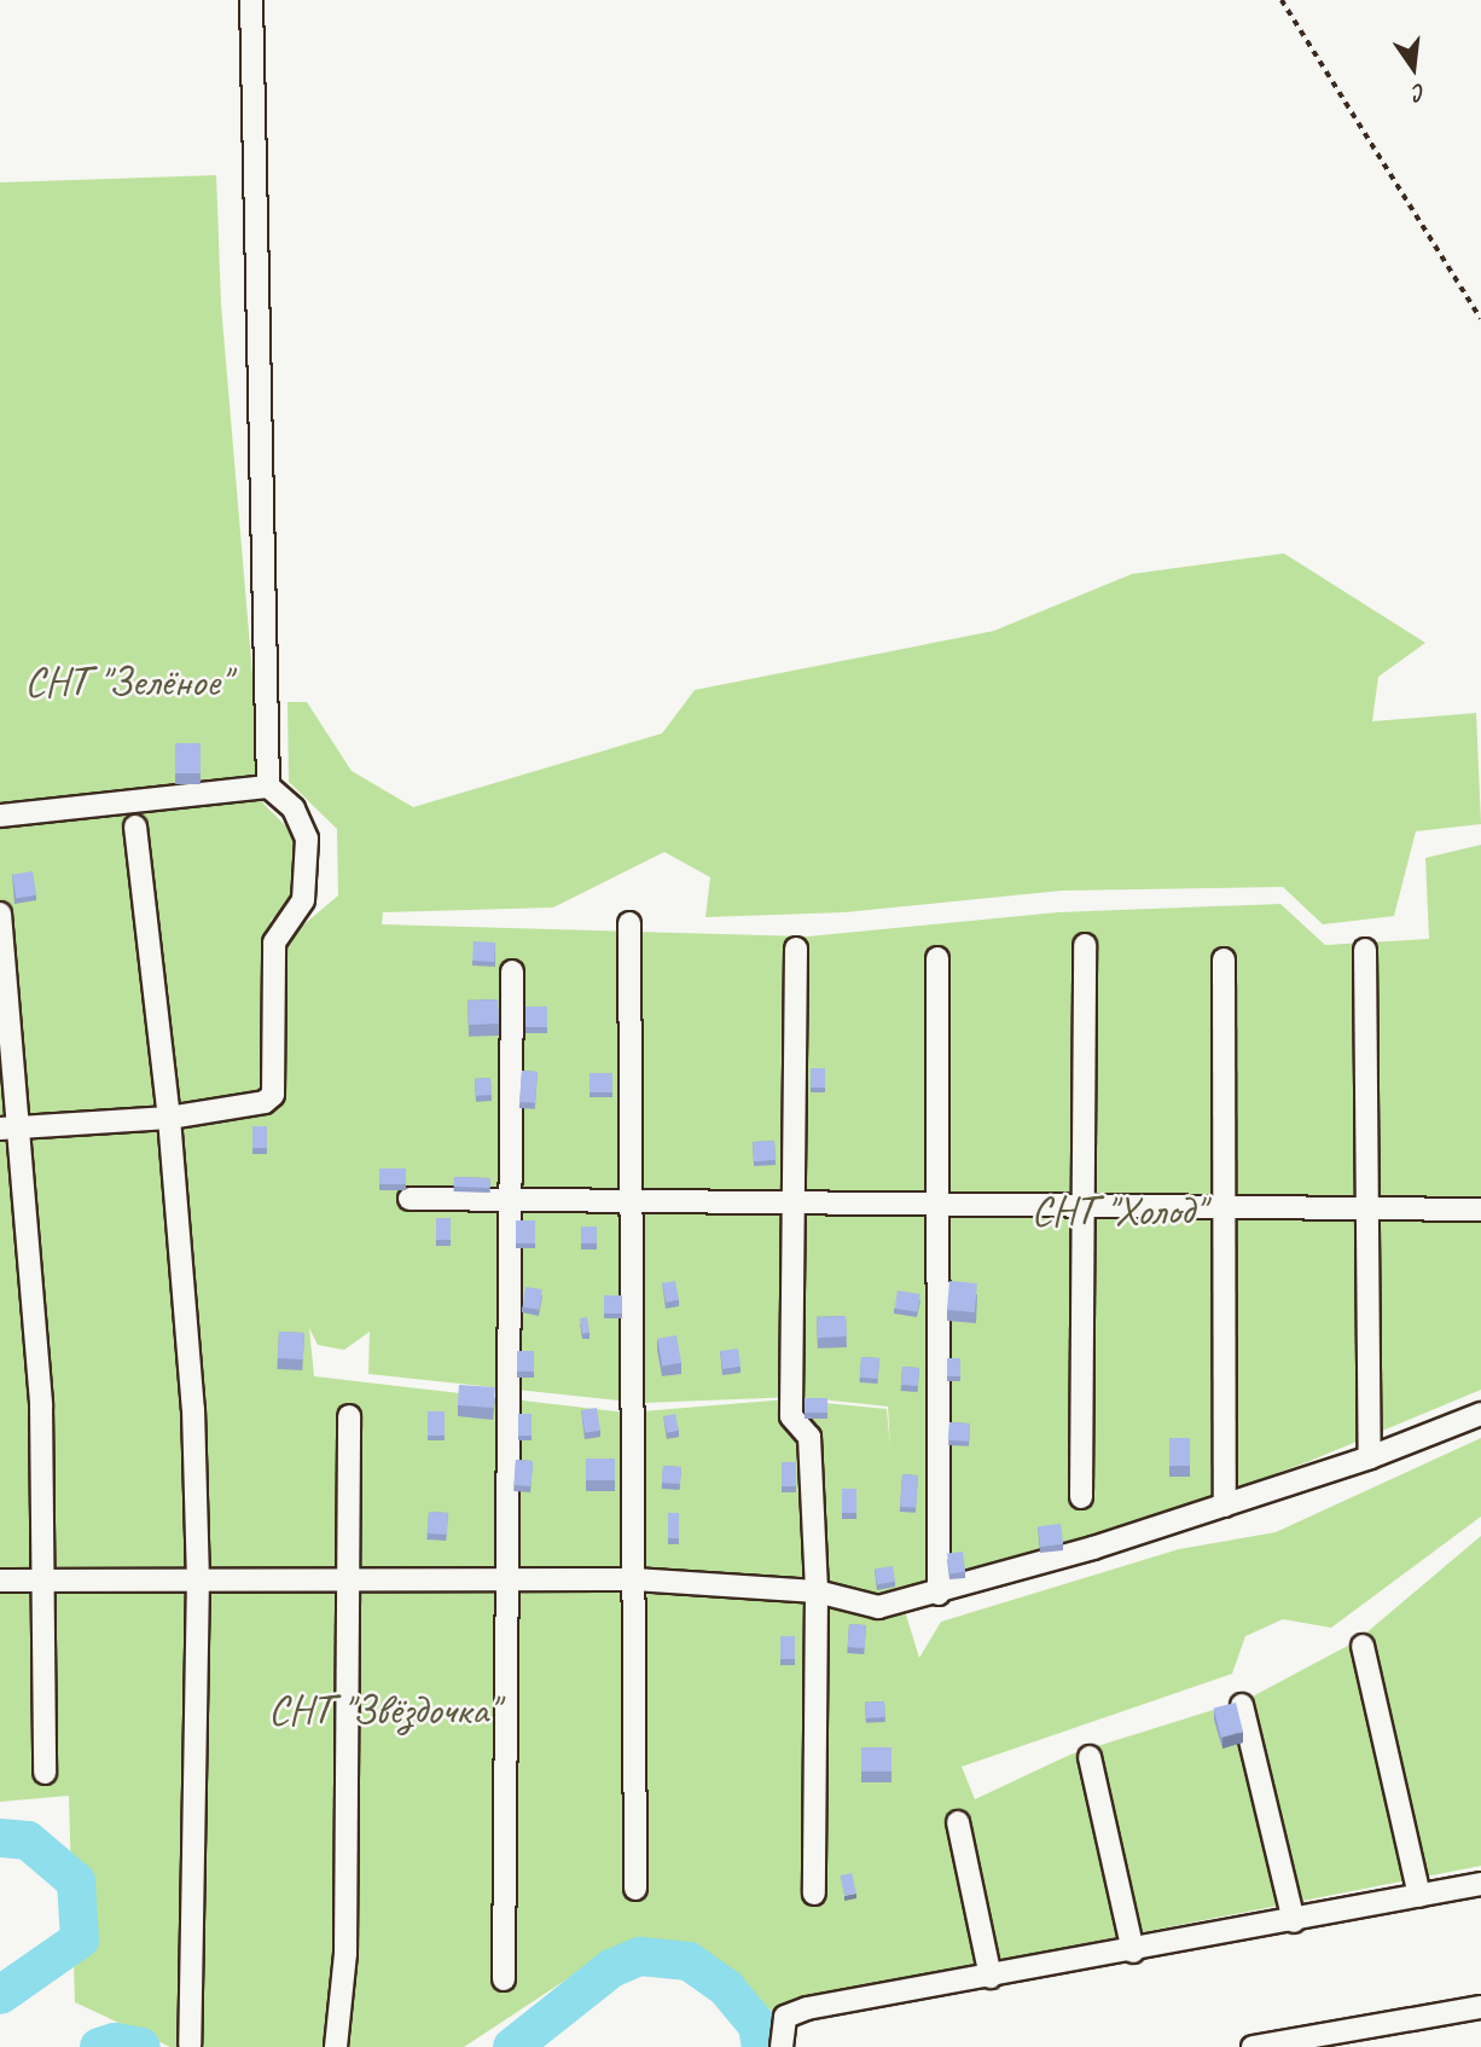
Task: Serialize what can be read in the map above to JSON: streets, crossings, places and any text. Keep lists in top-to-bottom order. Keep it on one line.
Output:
{"parks":["СНТ \"Зелёное\"","СНТ \"Холод\"","СНТ \"Звёздочка\""],"north":"bottom"}
